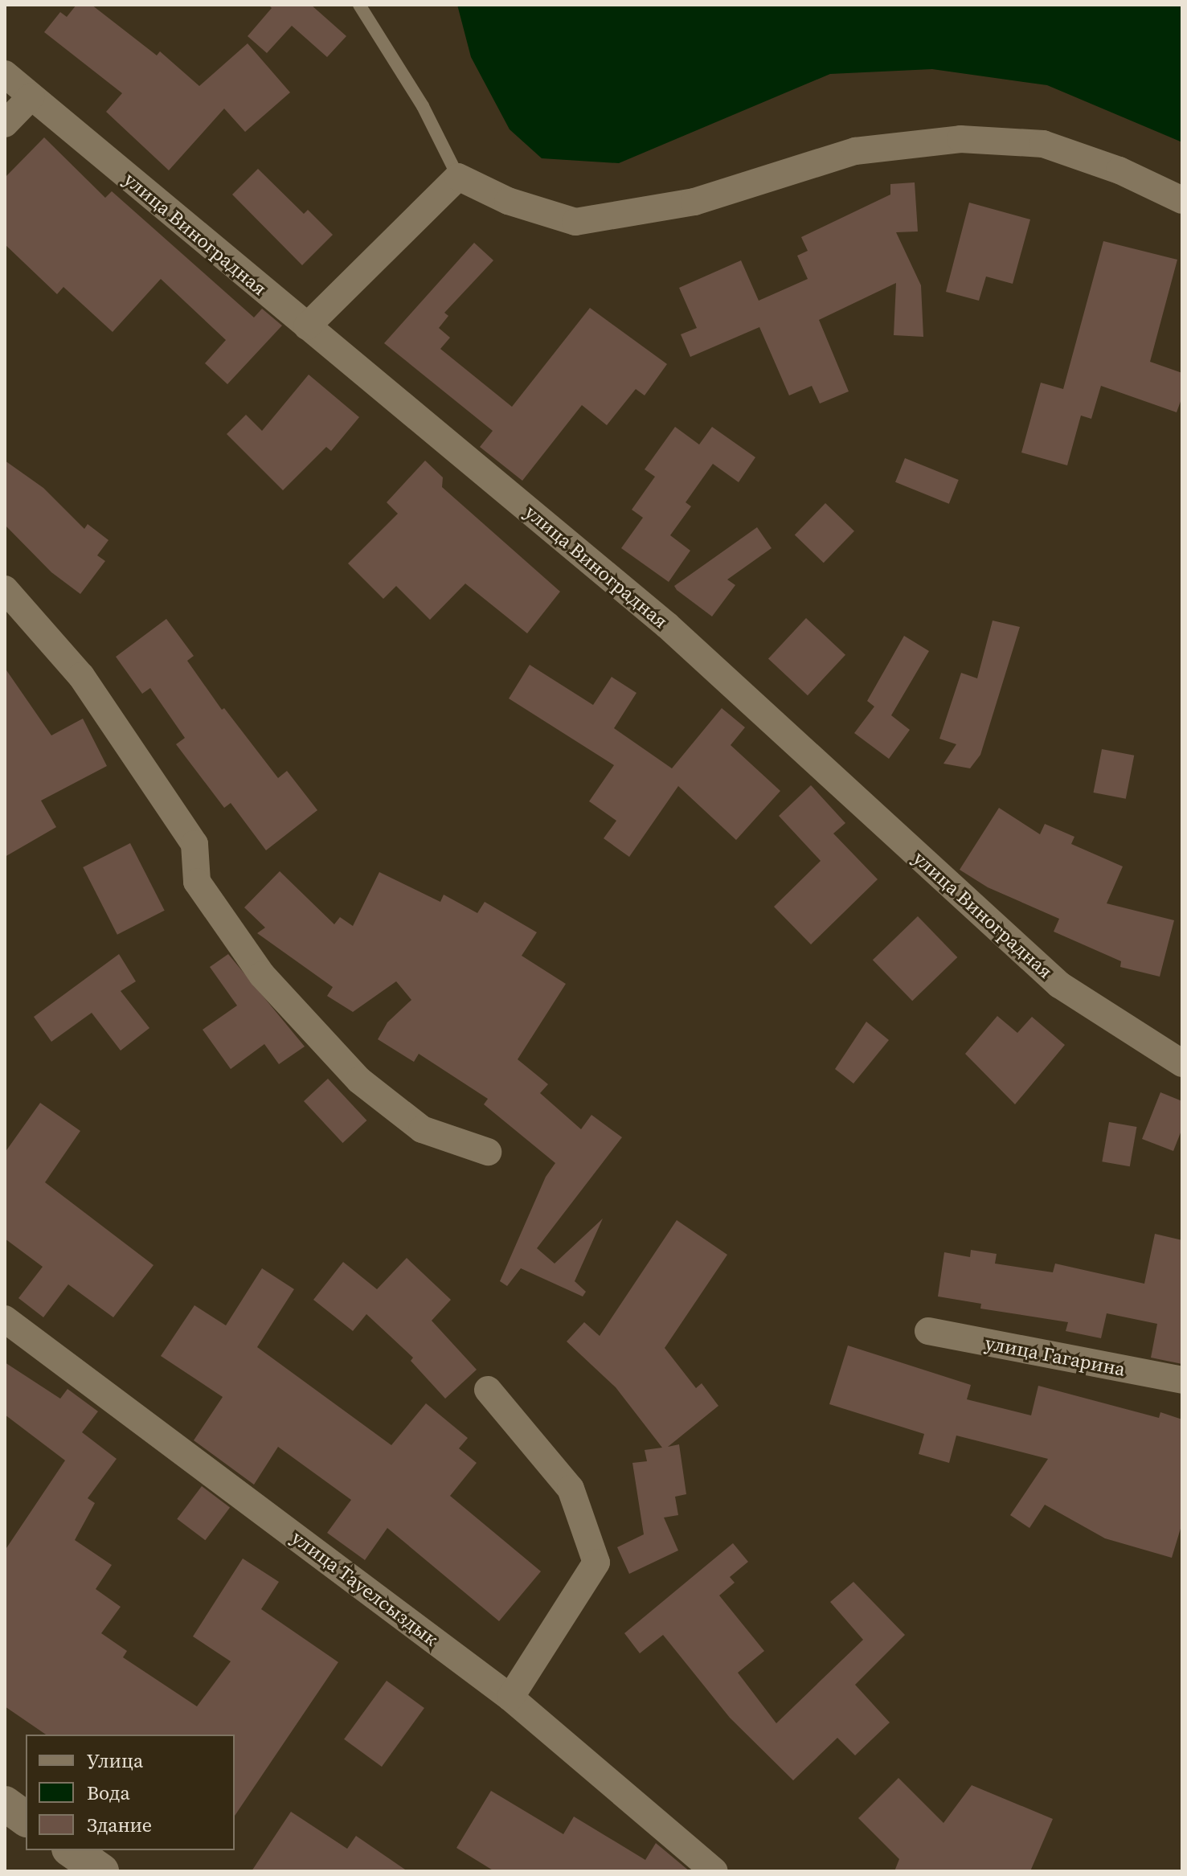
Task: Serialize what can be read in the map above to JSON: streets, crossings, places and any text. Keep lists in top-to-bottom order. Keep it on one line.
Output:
{"streets":{"street":["улица Виноградная","улица Гагарина","улица Тауелсыздык"]},"legend":["Улица","Вода","Здание"]}
